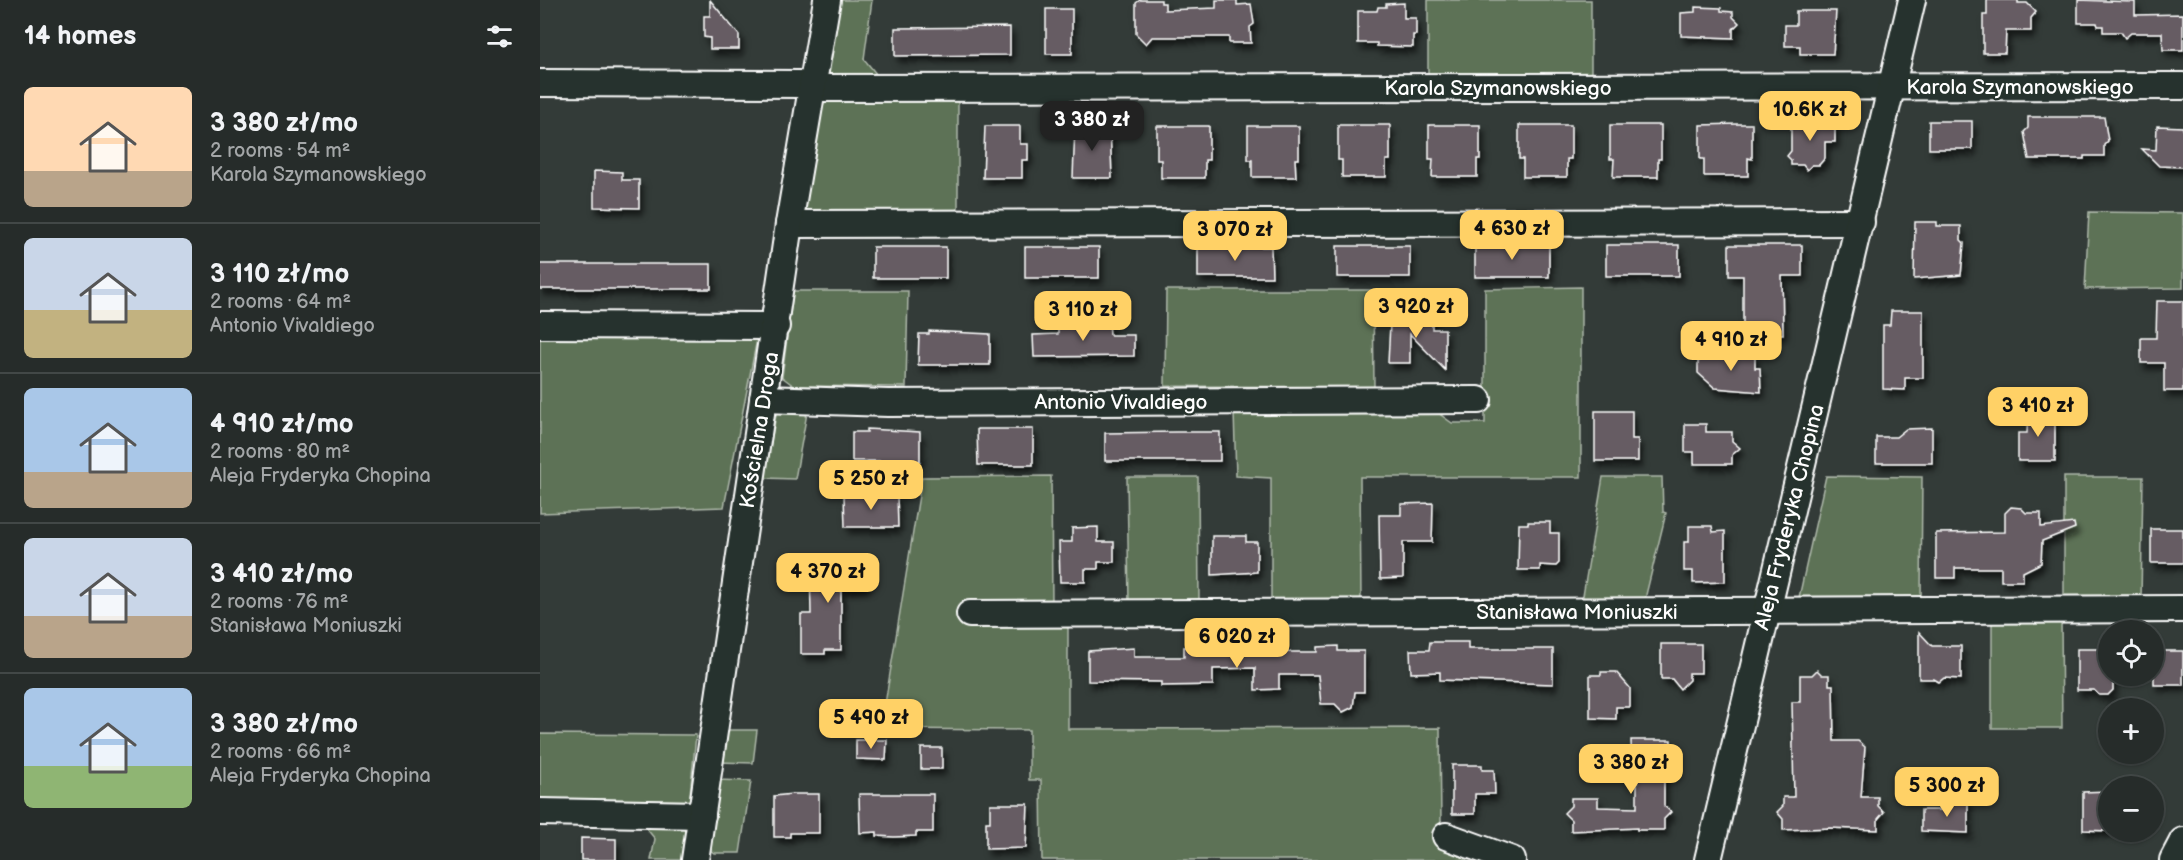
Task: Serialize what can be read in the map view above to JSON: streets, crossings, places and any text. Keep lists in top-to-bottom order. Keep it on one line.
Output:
{"streets":{"street":["Karola Szymanowskiego","Antonio Vivaldiego","Kościelna Droga","Aleja Fryderyka Chopina","Stanisława Moniuszki"]},"crossings":[["Karola Szymanowskiego","Kościelna Droga"],["Karola Szymanowskiego","Aleja Fryderyka Chopina"],["Antonio Vivaldiego","Kościelna Droga"],["Aleja Fryderyka Chopina","Stanisława Moniuszki"]],"page":{"heading":"14 homes","list":[{"name":"3 380 zł/mo","note":"2 rooms · 54 m² · Karola Szymanowskiego"},{"name":"3 110 zł/mo","note":"2 rooms · 64 m² · Antonio Vivaldiego"},{"name":"4 910 zł/mo","note":"2 rooms · 80 m² · Aleja Fryderyka Chopina"},{"name":"3 410 zł/mo","note":"2 rooms · 76 m² · Stanisława Moniuszki"},{"name":"3 380 zł/mo","note":"2 rooms · 66 m² · Aleja Fryderyka Chopina"}],"price":["10.6K zł","3 380 zł","4 630 zł","3 070 zł","3 920 zł","3 110 zł","4 910 zł","3 410 zł","5 250 zł","4 370 zł","6 020 zł","5 490 zł","3 380 zł","5 300 zł"],"map_buttons":["+","−"]}}
